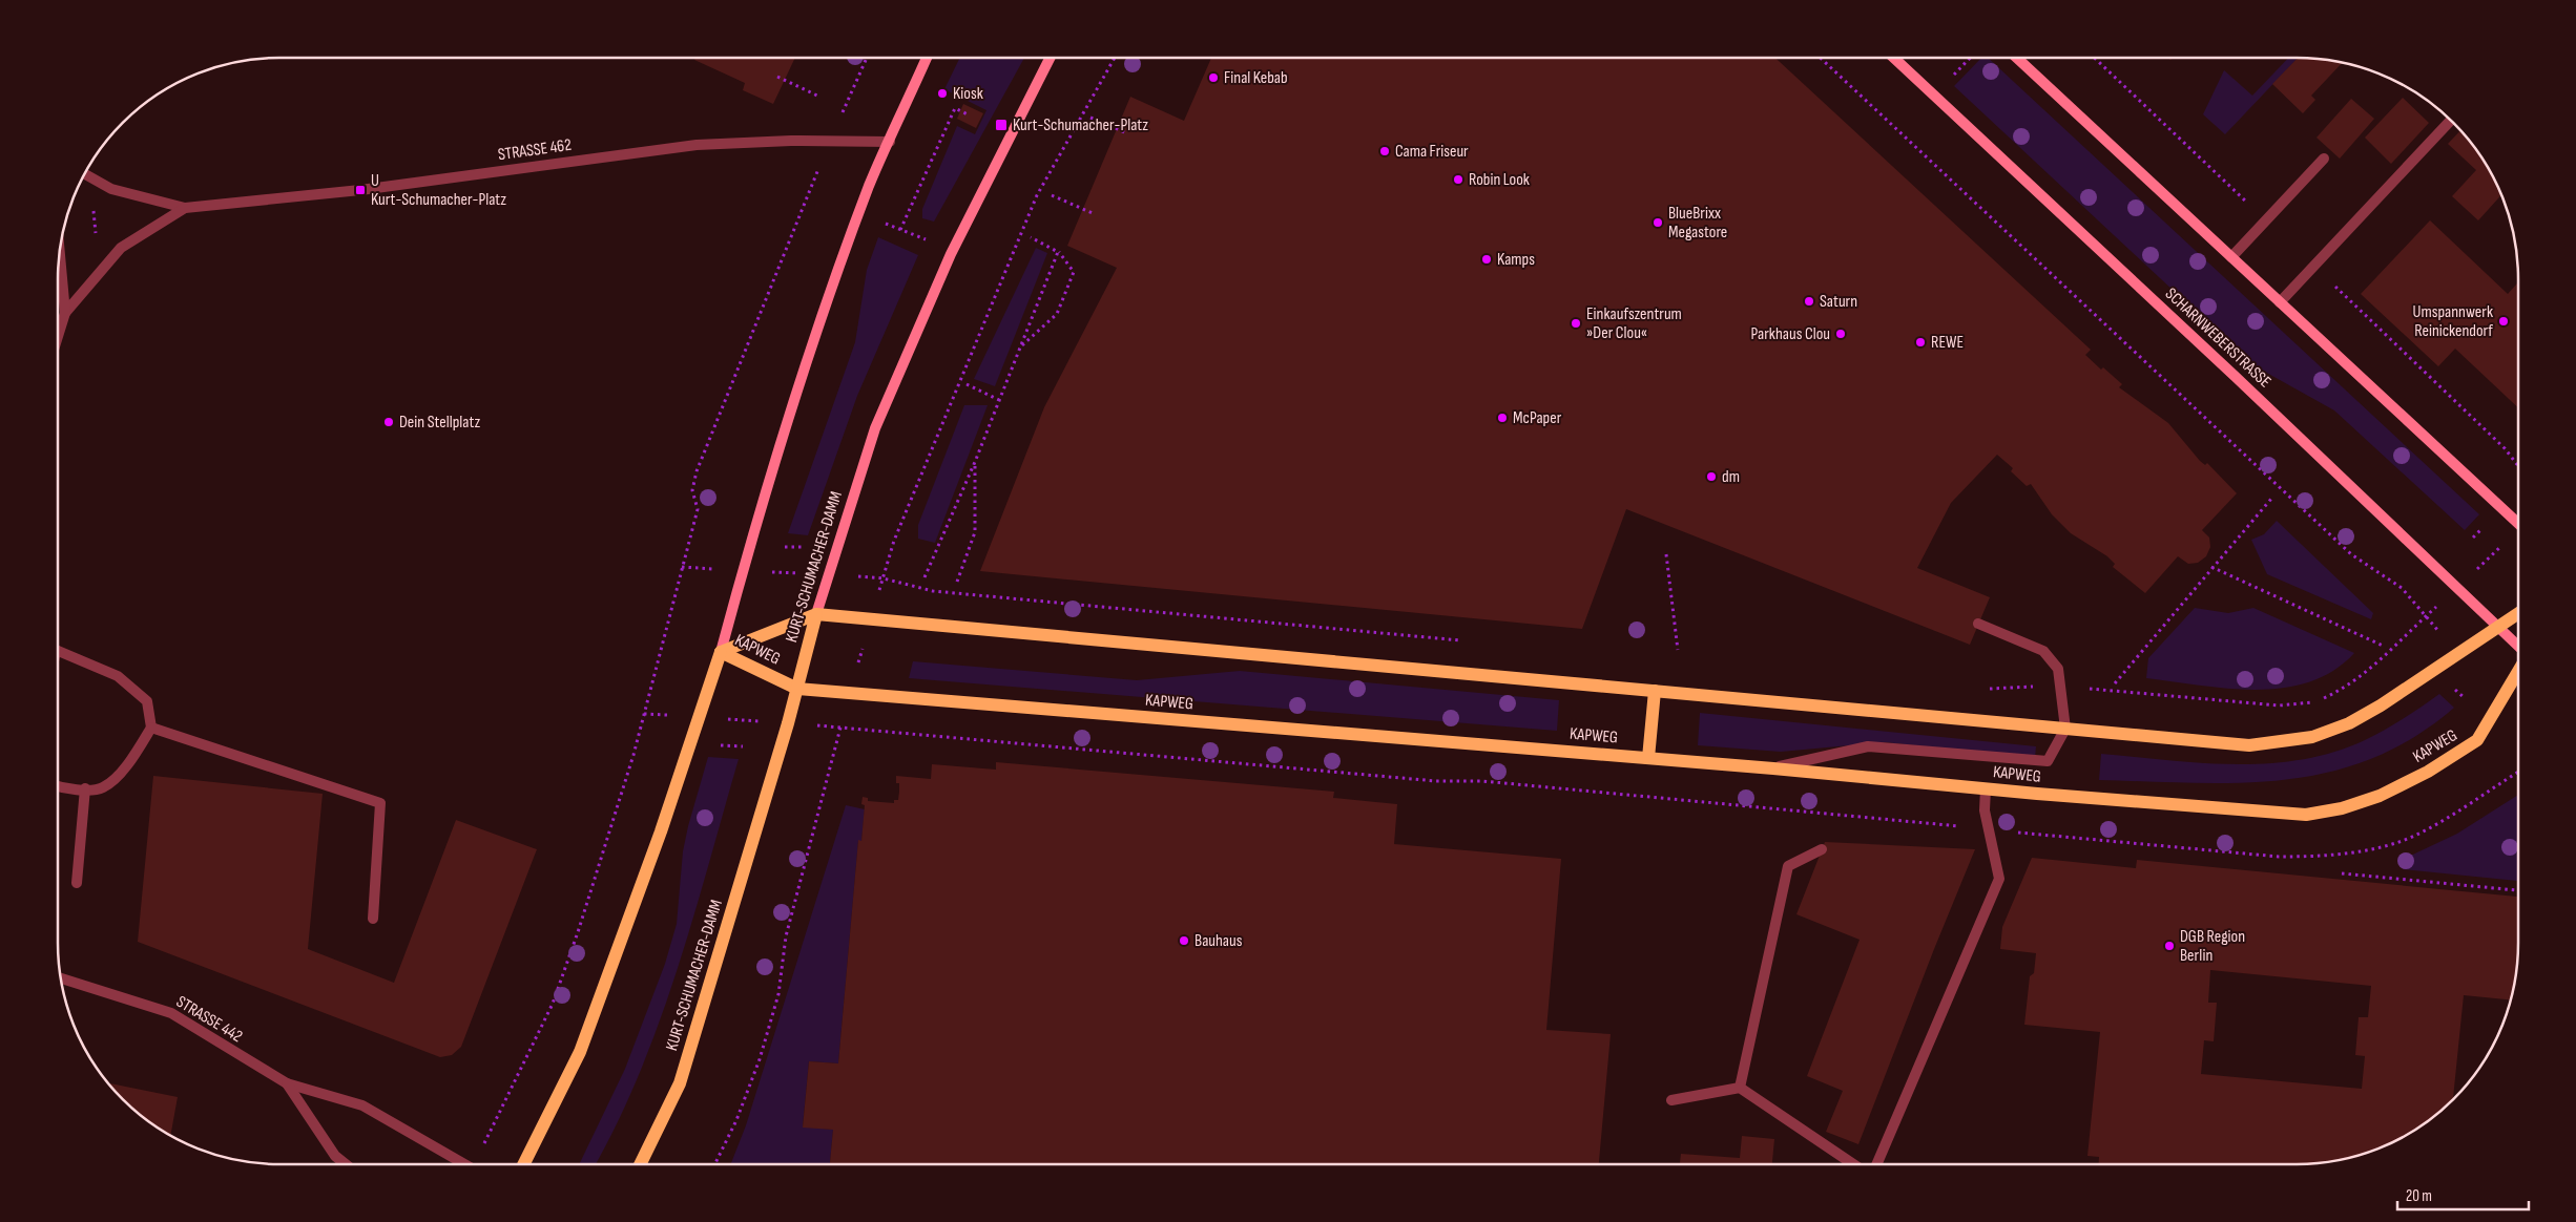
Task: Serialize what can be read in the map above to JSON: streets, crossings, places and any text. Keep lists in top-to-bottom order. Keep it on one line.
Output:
{"streets":{"main road":["SCHARNWEBERSTRASSE","KURT-SCHUMACHER-DAMM","KAPWEG"],"street":["STRASSE 462","STRASSE 442"]},"crossings":[["SCHARNWEBERSTRASSE","KAPWEG"],["KURT-SCHUMACHER-DAMM","KAPWEG"]],"places":{"other":["Final Kebab","Kiosk","Cama Friseur","Robin Look","BlueBrixx Megastore","Kamps","Saturn","Umspannwerk Reinickendorf","Einkaufszentrum »Der Clou«","Parkhaus Clou","REWE","McPaper","Dein Stellplatz","dm","Bauhaus","DGB Region Berlin"],"transit":["Kurt-Schumacher-Platz","U Kurt-Schumacher-Platz"]},"scale_bar":"20 m"}
